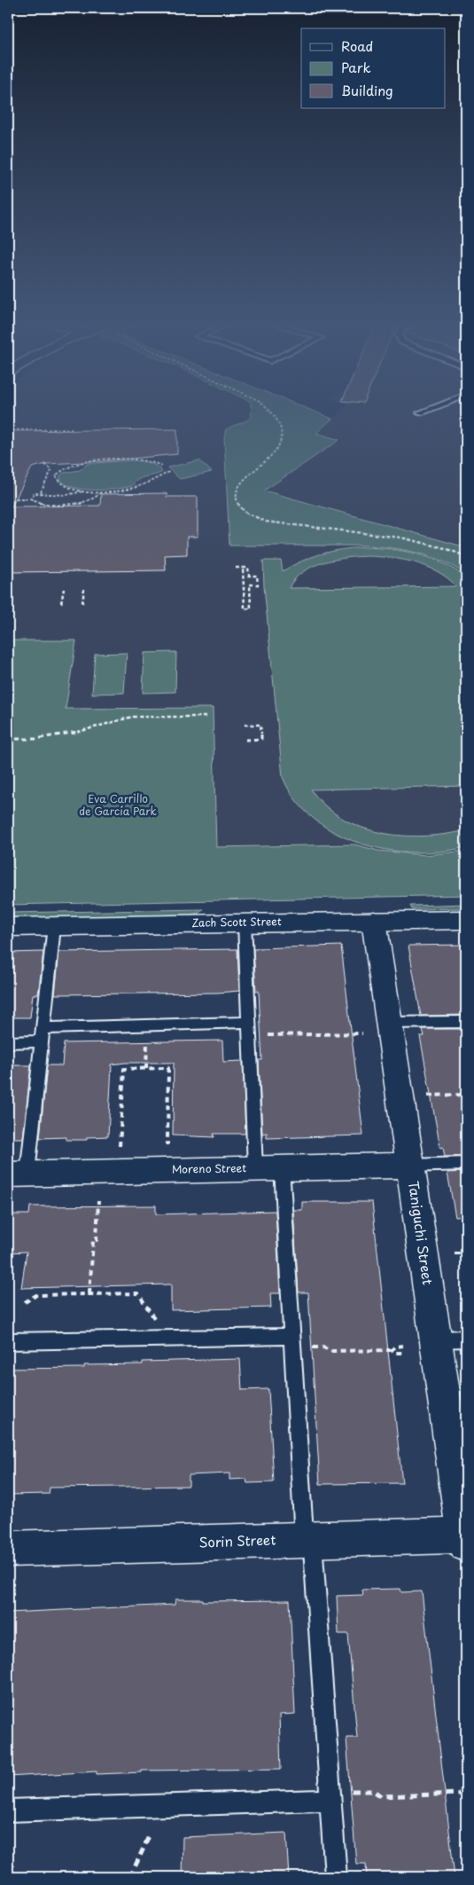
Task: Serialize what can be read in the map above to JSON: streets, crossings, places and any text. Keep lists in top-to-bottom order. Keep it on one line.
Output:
{"streets":{"street":["Zach Scott Street","Moreno Street","Taniguchi Street","Sorin Street"]},"crossings":[["Zach Scott Street","Taniguchi Street"],["Moreno Street","Taniguchi Street"],["Taniguchi Street","Sorin Street"]],"parks":["Eva Carrillo de García Park"],"legend":["Road","Park","Building"]}
